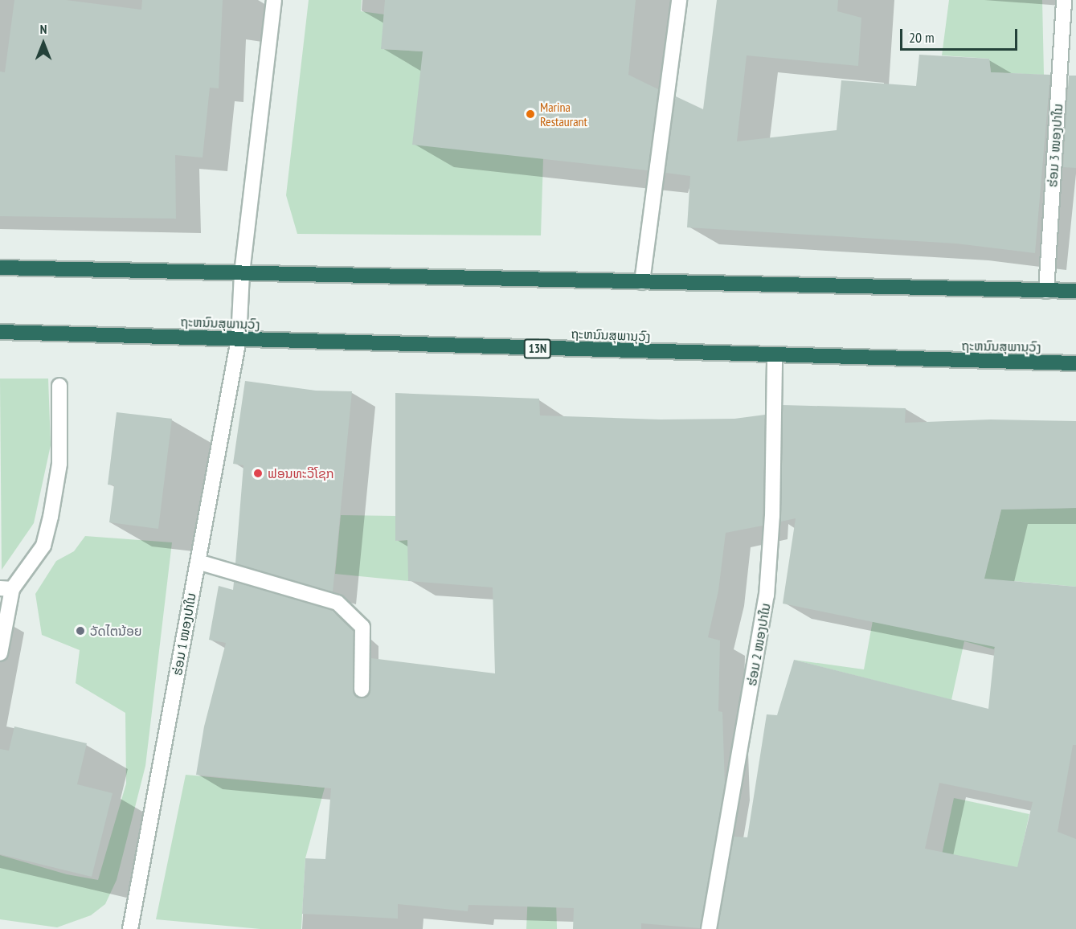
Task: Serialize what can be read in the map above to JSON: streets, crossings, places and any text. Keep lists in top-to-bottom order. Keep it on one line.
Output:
{"streets":{"highway":["ຖະຫນົນສຸພານຸວົງ","13N"],"street":["ຮ່ອມ 3 ໜອງປາໃນ","ຮ່ອມ 1 ໜອງປາໃນ","ຮ່ອມ 2 ໜອງປາໃນ"]},"crossings":[["ຖະຫນົນສຸພານຸວົງ","ຮ່ອມ 1 ໜອງປາໃນ"],["ຖະຫນົນສຸພານຸວົງ","ຮ່ອມ 2 ໜອງປາໃນ"]],"places":["Marina Restaurant","ຟອນທະວີໂຊກ","ວັດໄຕນ້ອຍ"],"scale_bar":"20 m","north":"top"}
